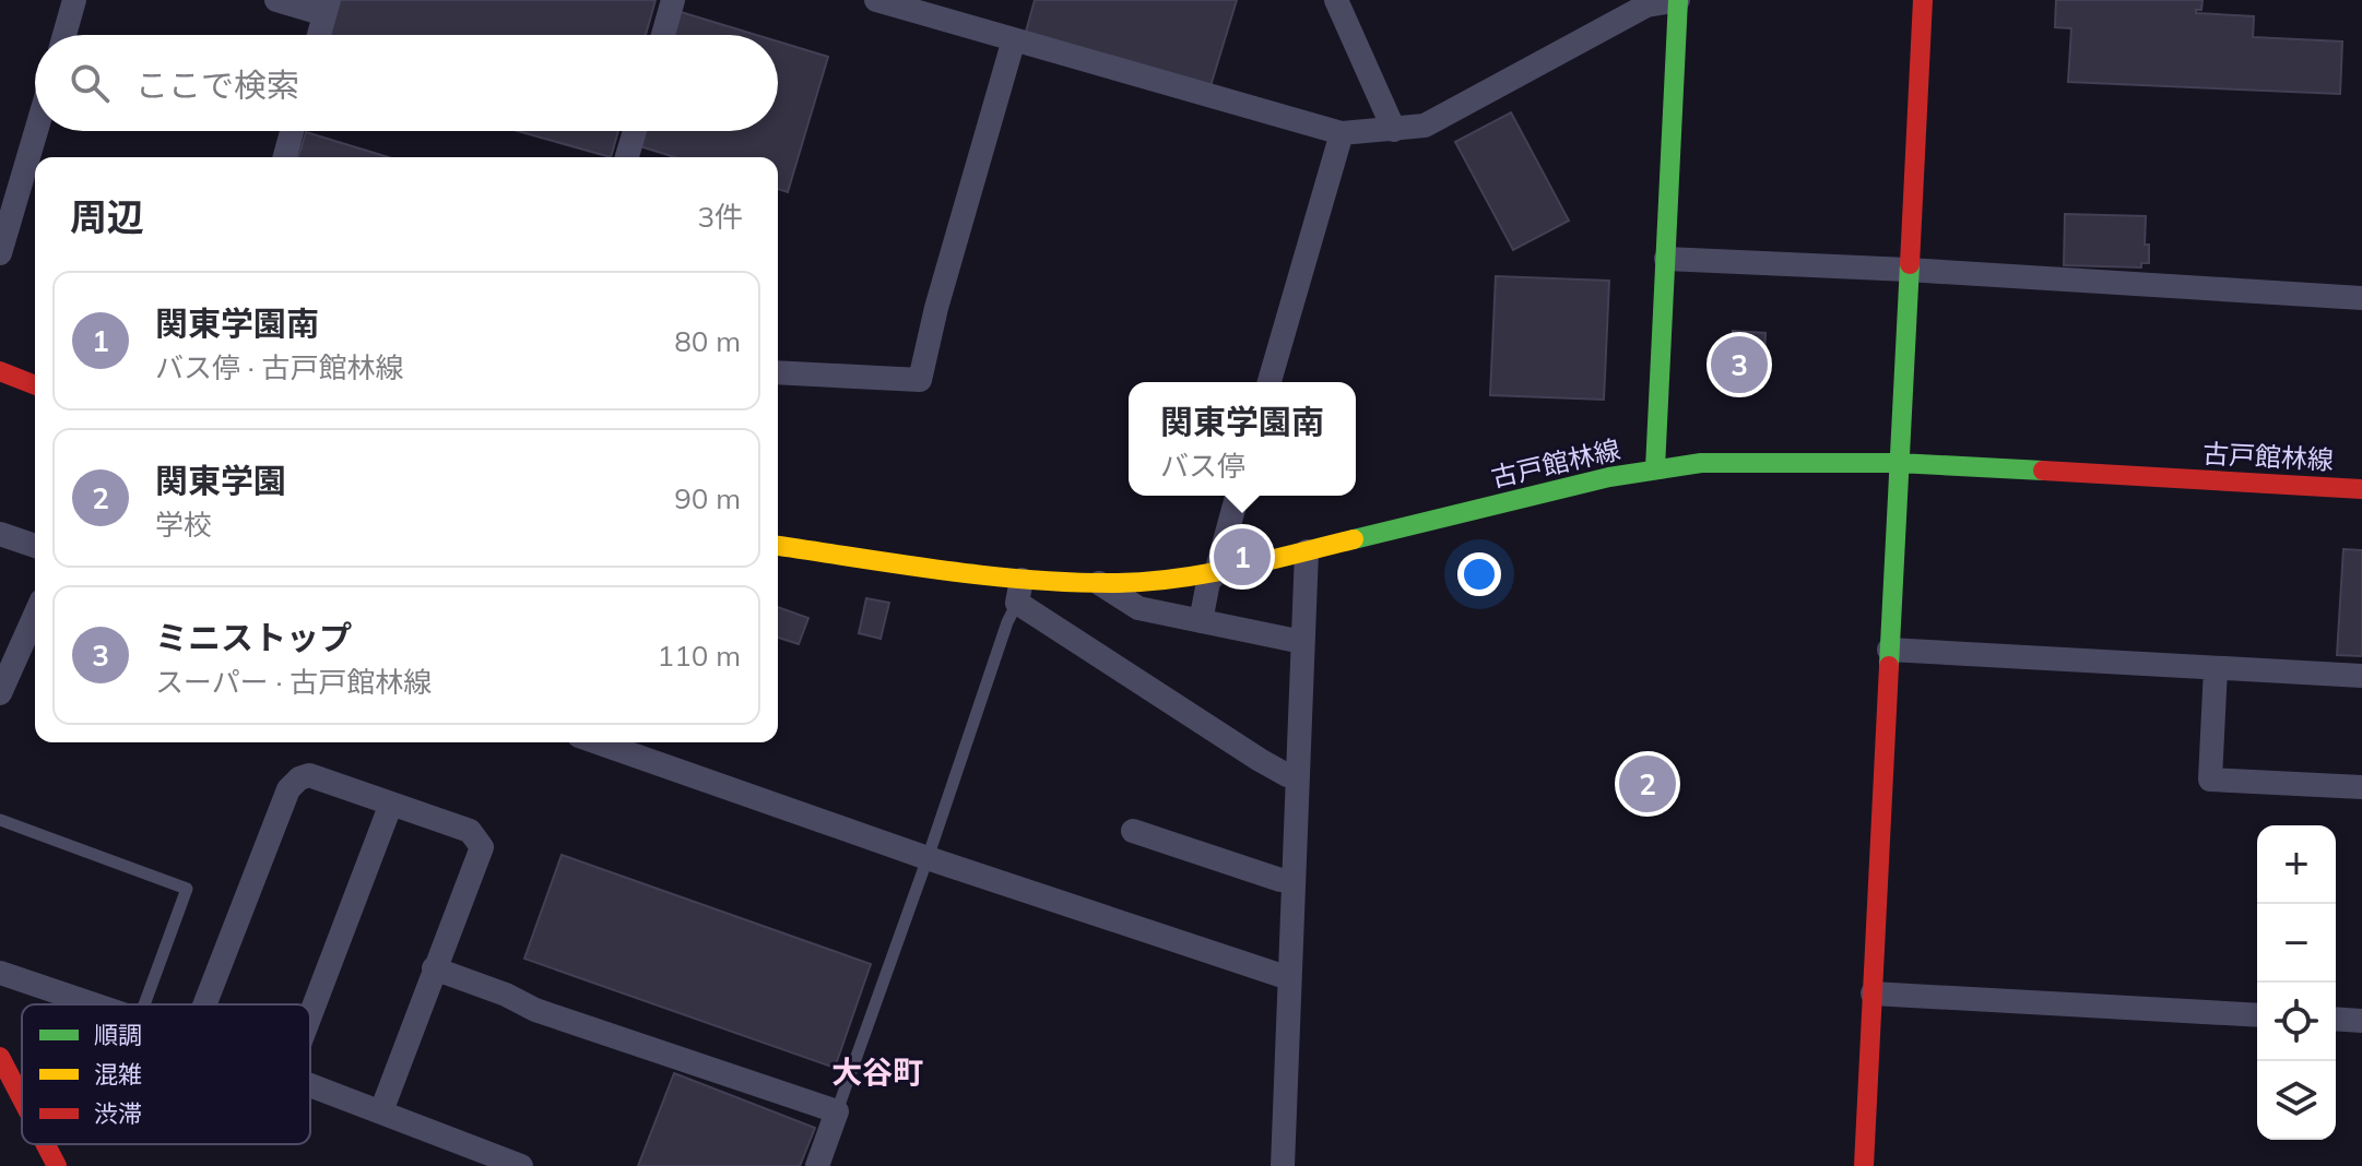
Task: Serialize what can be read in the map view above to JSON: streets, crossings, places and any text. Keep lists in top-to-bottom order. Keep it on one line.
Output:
{"streets":{"street":["古戸館林線"]},"districts":["大谷町"],"legend":["順調","混雑","渋滞"],"page":{"search":"ここで検索","heading":["周辺","3件"],"list":[{"mark":"1","name":"関東学園南","note":"バス停 · 古戸館林線","value":"80 m"},{"mark":"2","name":"関東学園","note":"学校","value":"90 m"},{"mark":"3","name":"ミニストップ","note":"スーパー · 古戸館林線","value":"110 m"}],"pins":["3","1","2"],"popup":["関東学園南","バス停"],"map_buttons":["+","−"]}}
